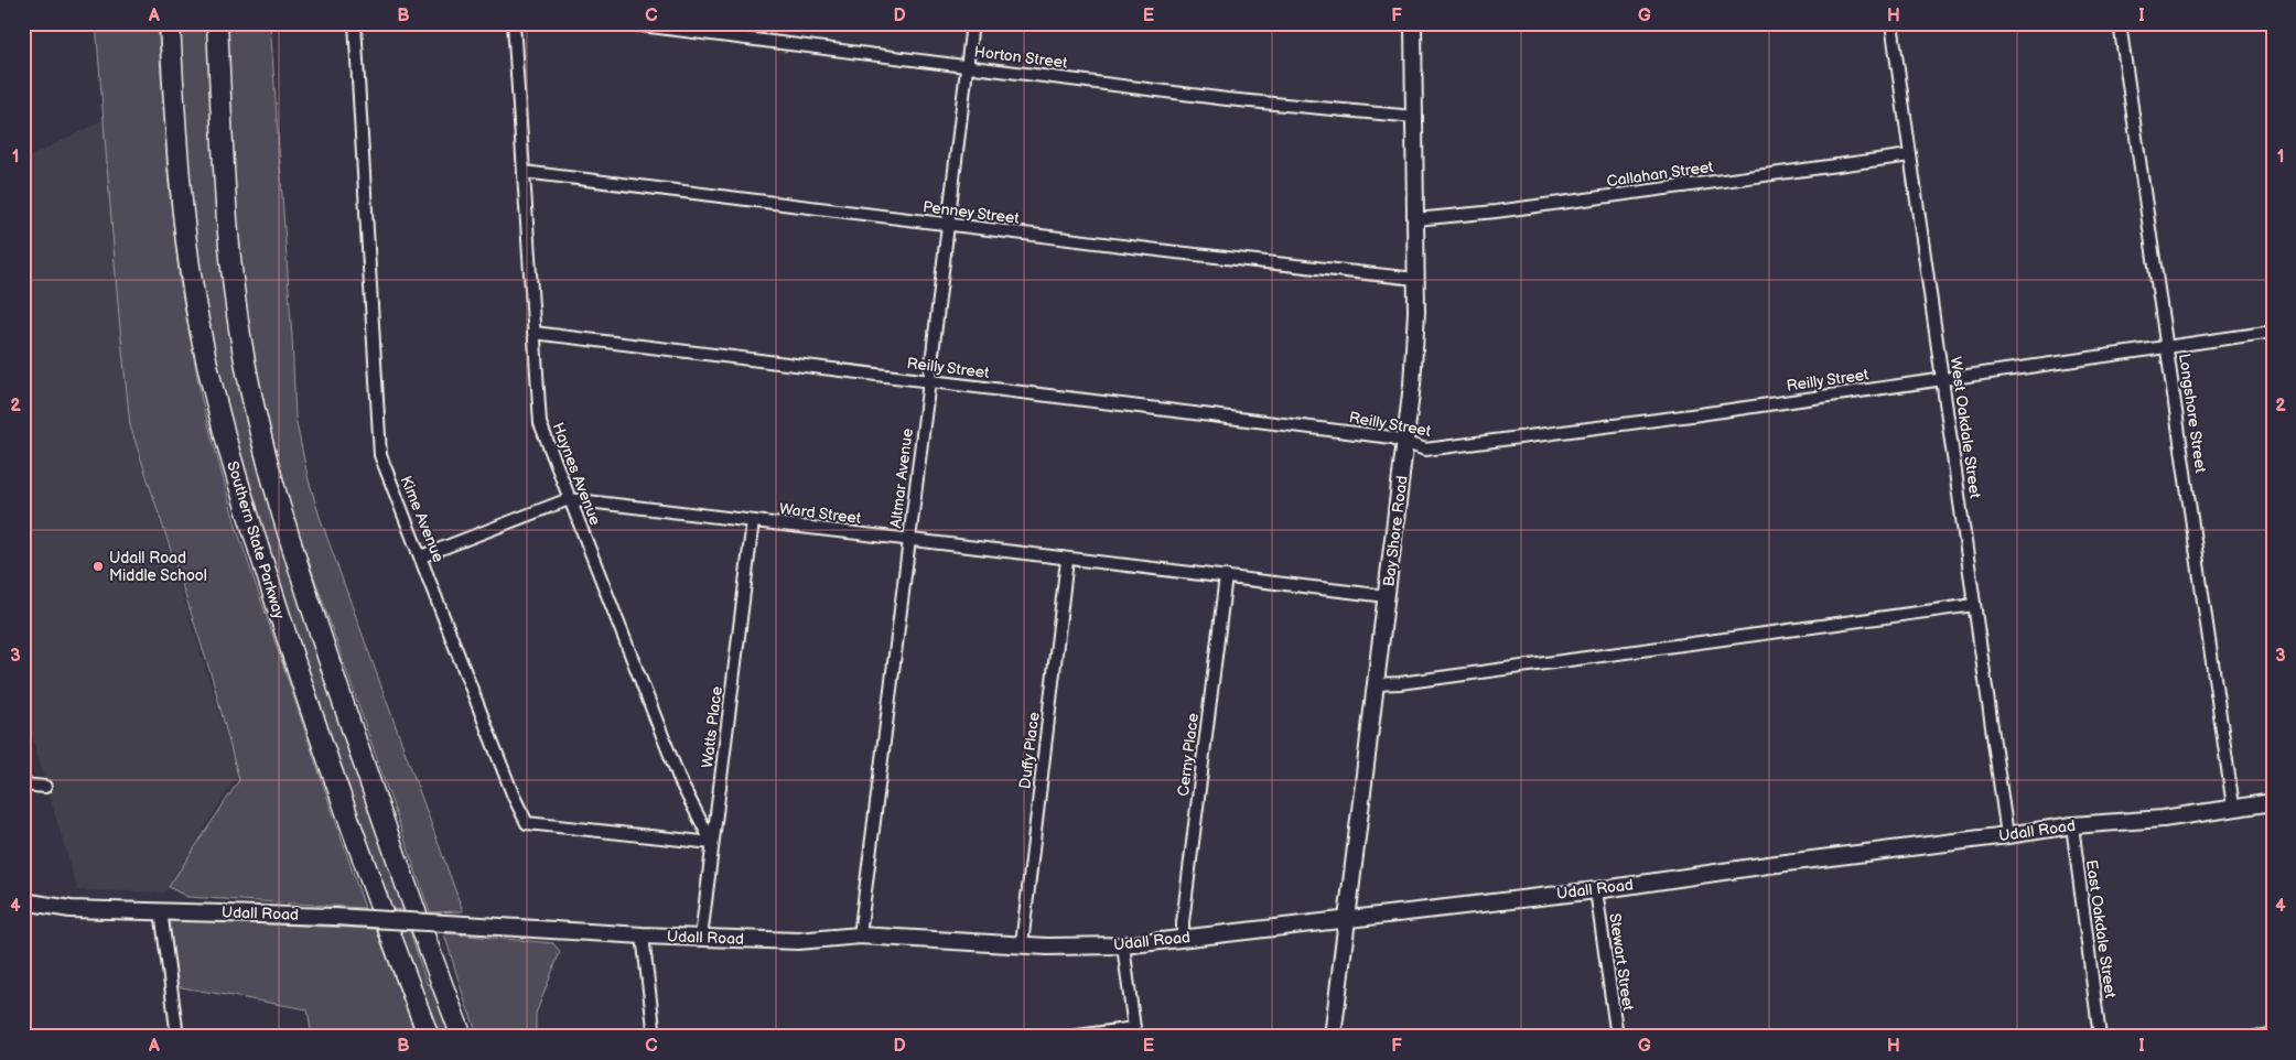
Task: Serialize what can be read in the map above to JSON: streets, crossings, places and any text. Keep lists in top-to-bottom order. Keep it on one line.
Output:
{"streets":{"highway":["Southern State Parkway"],"street":["Horton Street","Callahan Street","Penney Street","Reilly Street","Longshore Street","West Oakdale Street","Haynes Avenue","Altmar Avenue","Ward Street","Kime Avenue","Bay Shore Road","Watts Place","Duffy Place","Cerny Place","Udall Road","East Oakdale Street","Stewart Street"]},"crossings":[["Horton Street","Altmar Avenue"],["Horton Street","Bay Shore Road"],["Callahan Street","West Oakdale Street"],["Callahan Street","Bay Shore Road"],["Penney Street","Haynes Avenue"],["Penney Street","Altmar Avenue"],["Penney Street","Bay Shore Road"],["Reilly Street","Longshore Street"],["Reilly Street","West Oakdale Street"],["Reilly Street","Haynes Avenue"],["Reilly Street","Altmar Avenue"],["Reilly Street","Bay Shore Road"],["Longshore Street","Udall Road"],["West Oakdale Street","Udall Road"],["Haynes Avenue","Ward Street"],["Haynes Avenue","Kime Avenue"],["Haynes Avenue","Watts Place"],["Altmar Avenue","Ward Street"],["Altmar Avenue","Udall Road"],["Ward Street","Kime Avenue"],["Ward Street","Bay Shore Road"],["Ward Street","Watts Place"],["Ward Street","Duffy Place"],["Ward Street","Cerny Place"],["Kime Avenue","Watts Place"],["Bay Shore Road","Udall Road"],["Watts Place","Udall Road"],["Duffy Place","Udall Road"],["Cerny Place","Udall Road"],["Udall Road","East Oakdale Street"],["Udall Road","Stewart Street"]],"places":["Udall Road Middle School"],"grid":{"columns":["A","B","C","D","E","F","G","H","I"],"rows":["1","2","3","4"]}}
